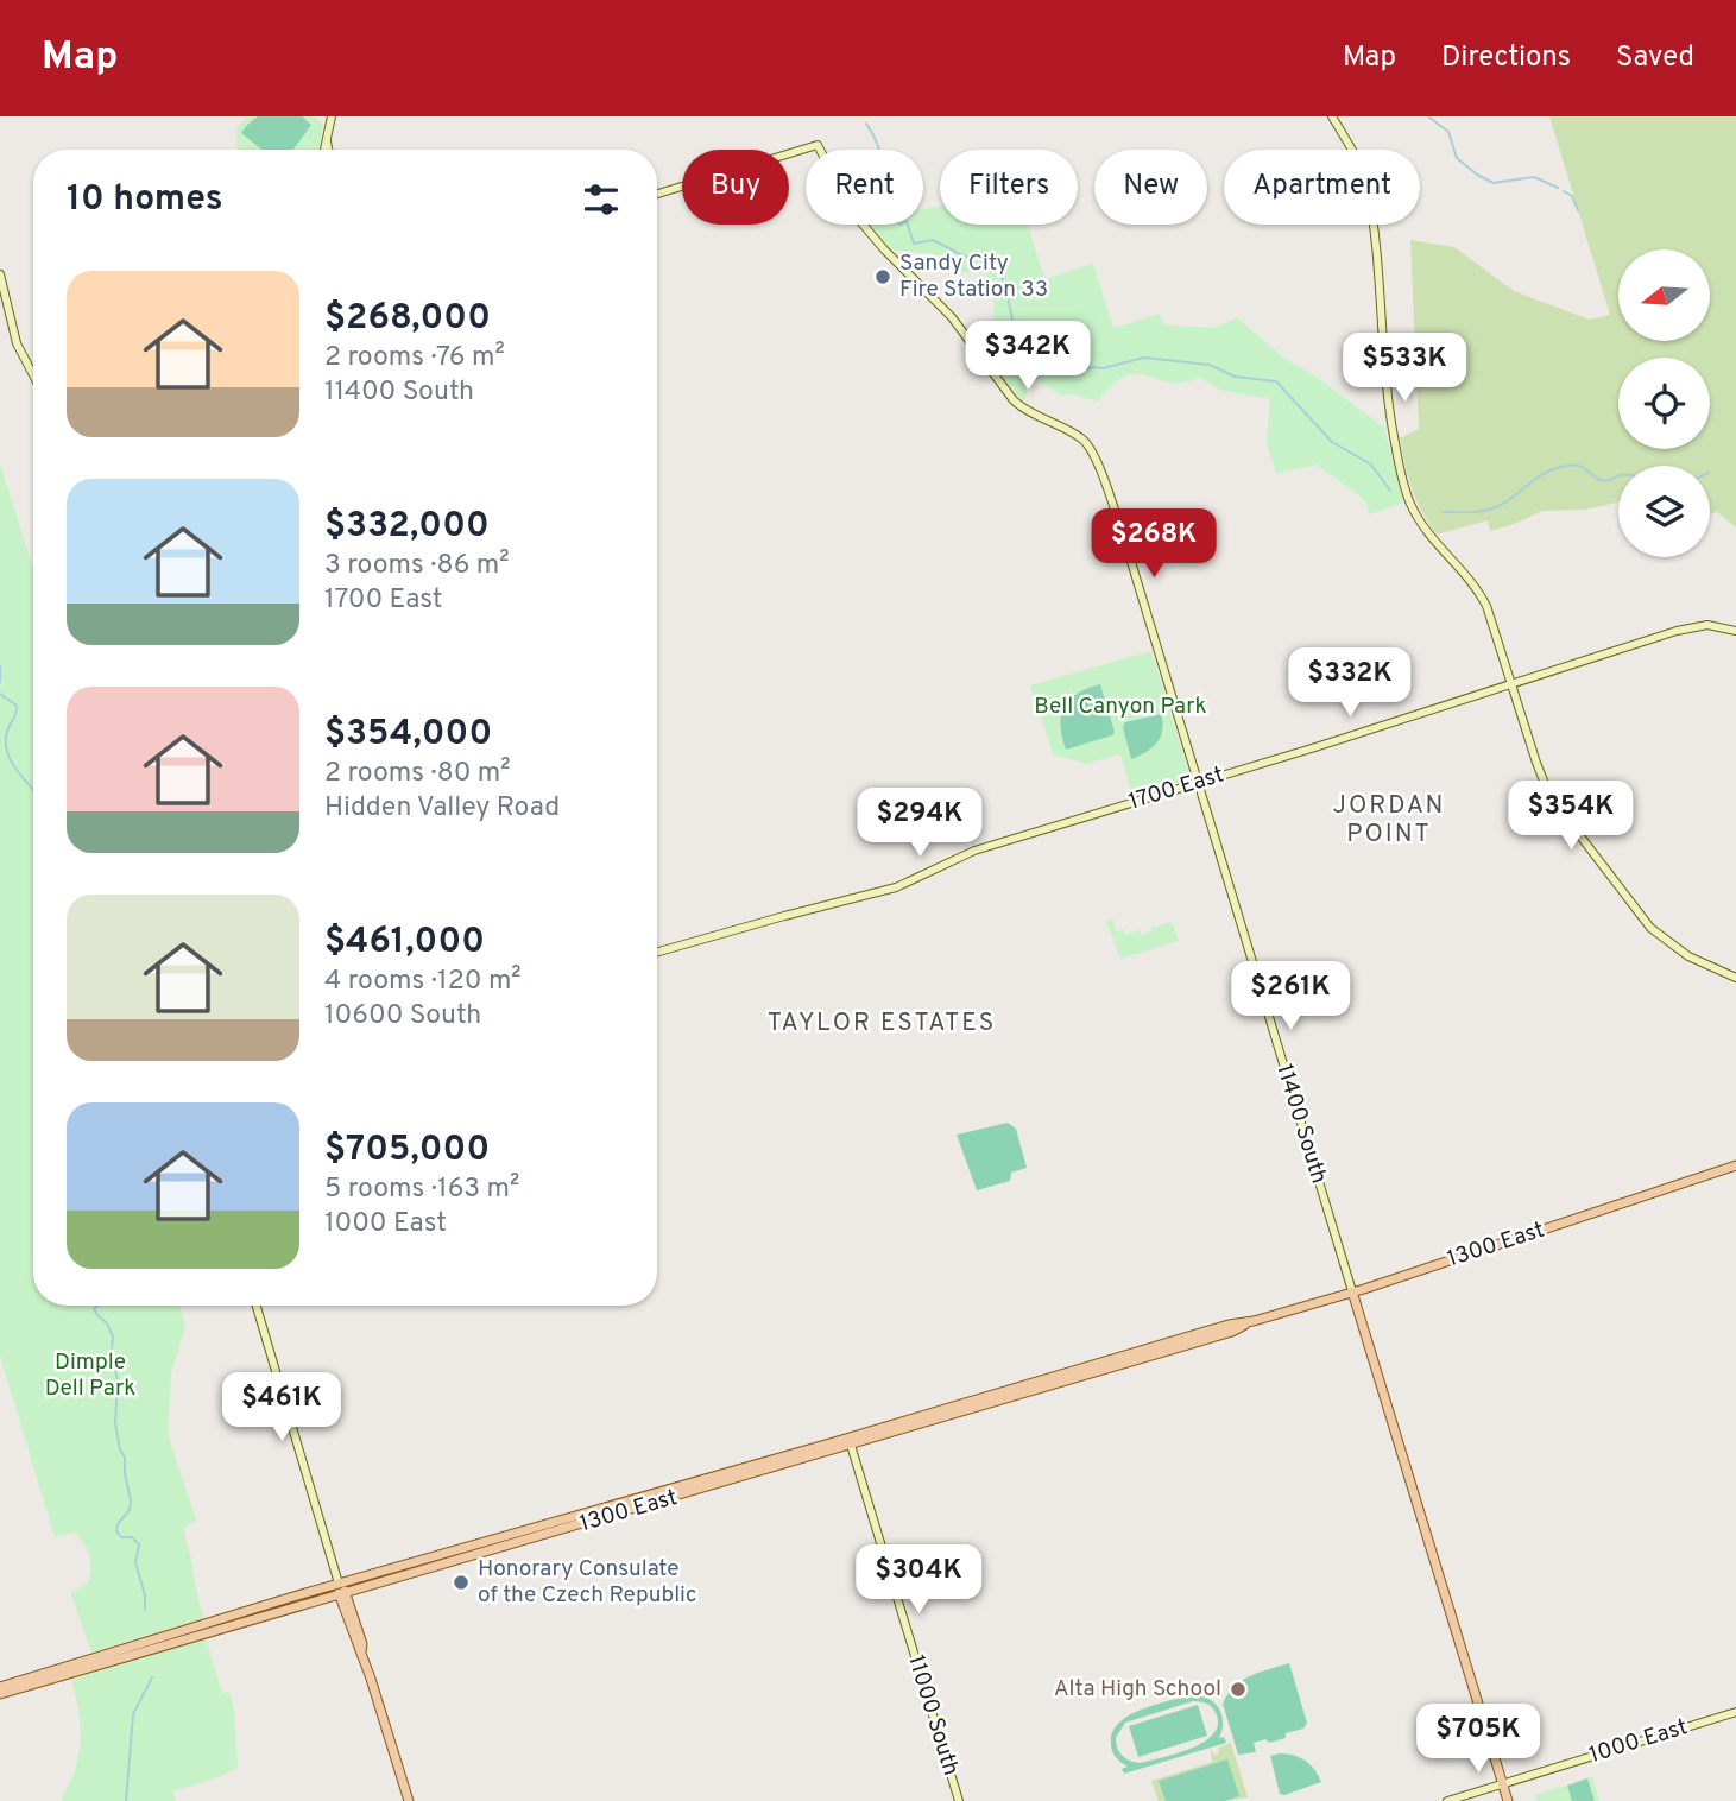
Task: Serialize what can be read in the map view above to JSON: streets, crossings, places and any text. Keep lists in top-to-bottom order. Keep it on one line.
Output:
{"streets":{"main road":["1700 East","11400 South","1300 East","11000 South","1000 East"]},"crossings":[["1700 East","11400 South"],["11400 South","1300 East"],["11400 South","1000 East"],["1300 East","11000 South"]],"districts":["JORDAN POINT","TAYLOR ESTATES"],"parks":["Bell Canyon Park","Dimple Dell Park"],"places":["Sandy City Fire Station 33","Honorary Consulate of the Czech Republic","Alta High School"],"north":"left","page":{"header":"Map","nav":["Map","Directions","Saved"],"chip":["Buy","Rent","Filters","New","Apartment"],"heading":"10 homes","list":[{"name":"$268,000","note":"2 rooms · 76 m² · 11400 South"},{"name":"$332,000","note":"3 rooms · 86 m² · 1700 East"},{"name":"$354,000","note":"2 rooms · 80 m² · Hidden Valley Road"},{"name":"$461,000","note":"4 rooms · 120 m² · 10600 South"},{"name":"$705,000","note":"5 rooms · 163 m² · 1000 East"}],"price":["$342K","$533K","$268K","$332K","$354K","$294K","$261K","$461K","$304K","$705K"]}}
